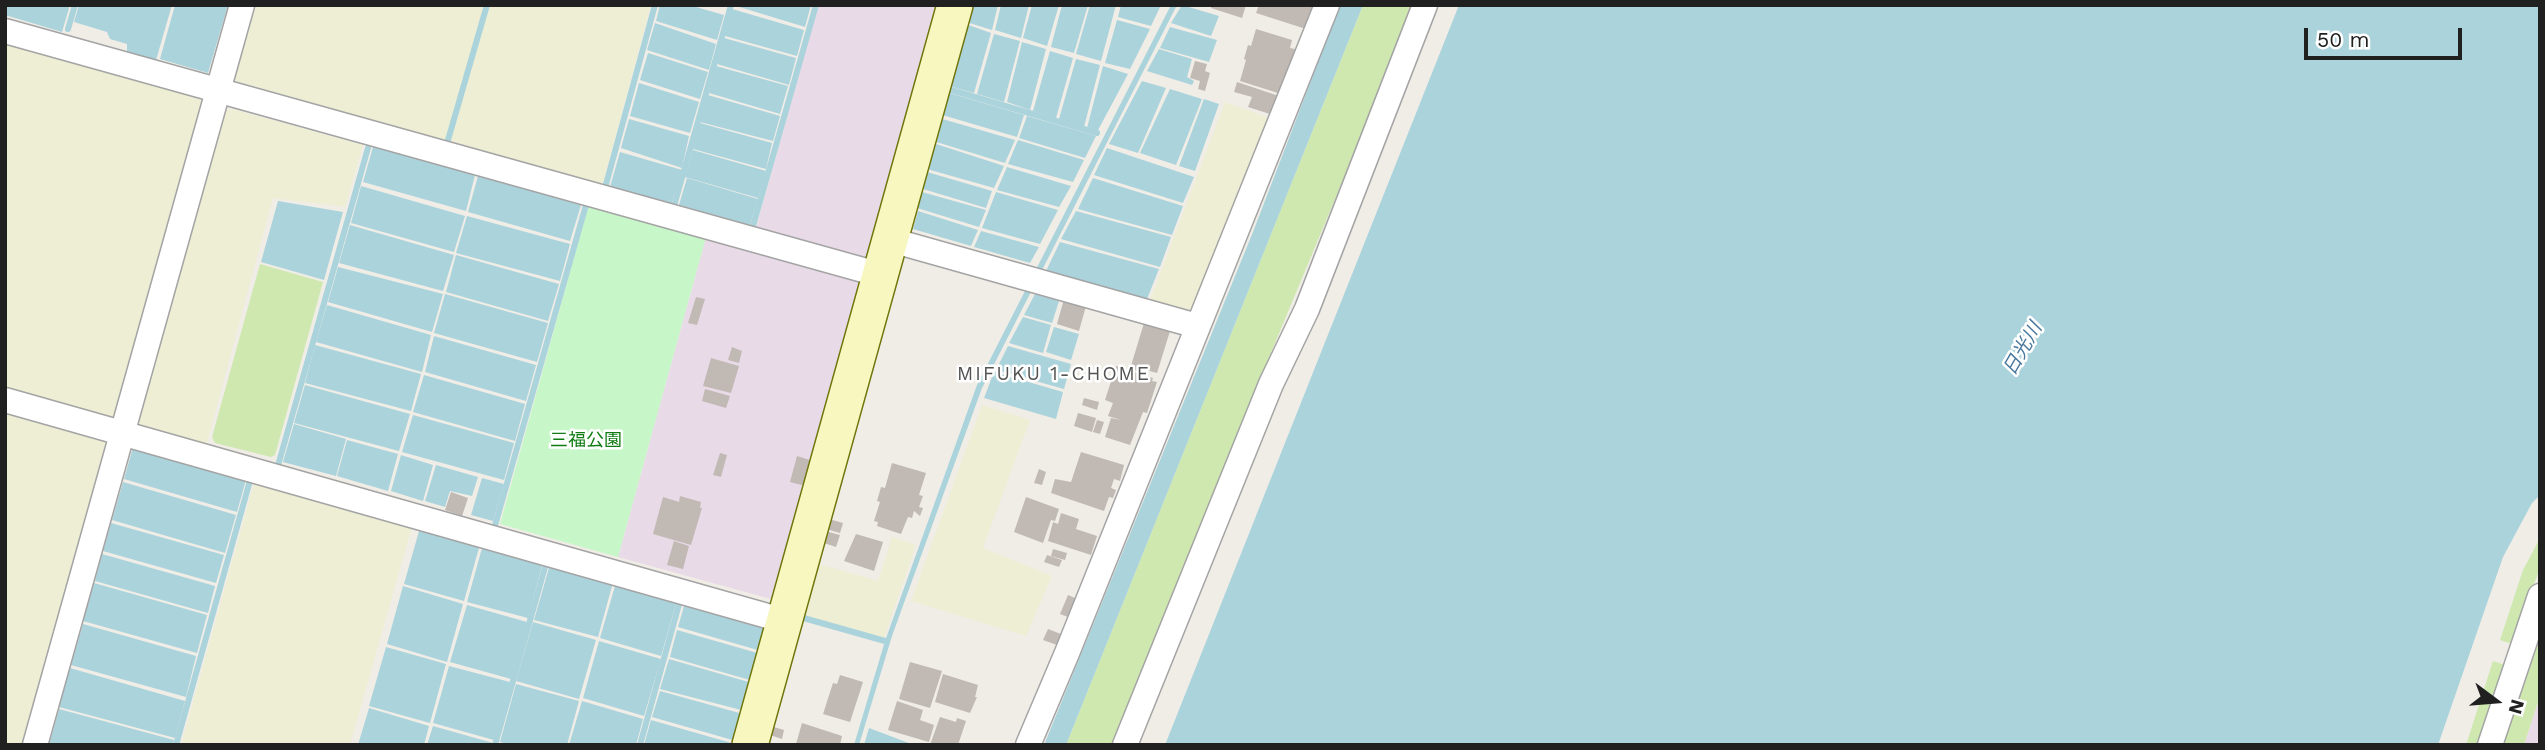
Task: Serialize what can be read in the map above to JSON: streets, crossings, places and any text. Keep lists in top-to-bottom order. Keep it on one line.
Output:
{"districts":["MIFUKU 1-CHOME"],"water":["日光川"],"parks":["三福公園"],"scale_bar":"50 m","north":"right"}
